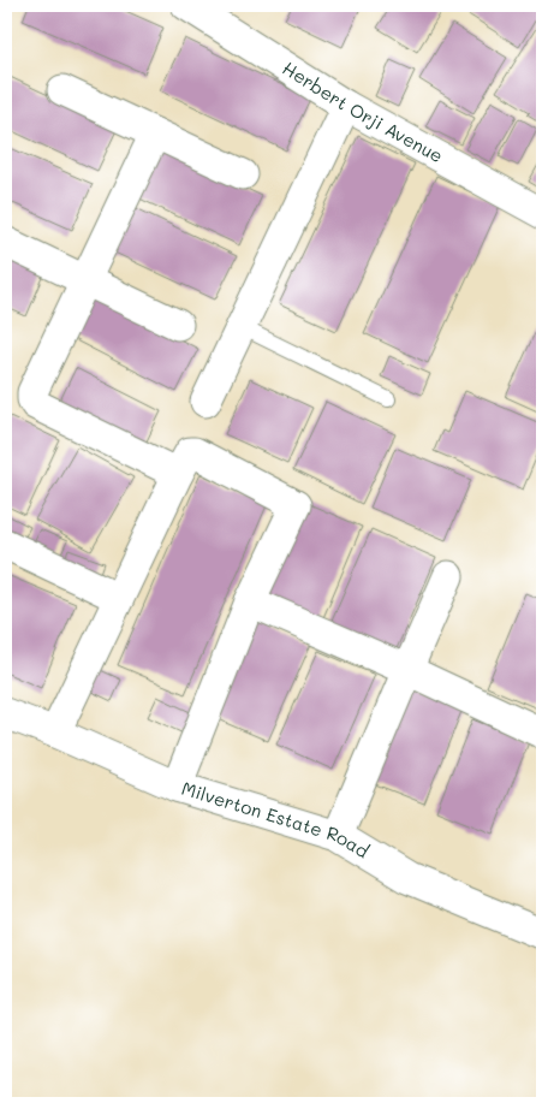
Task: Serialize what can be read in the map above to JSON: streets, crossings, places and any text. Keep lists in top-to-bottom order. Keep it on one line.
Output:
{"streets":{"street":["Herbert Orji Avenue","Milverton Estate Road"]}}
